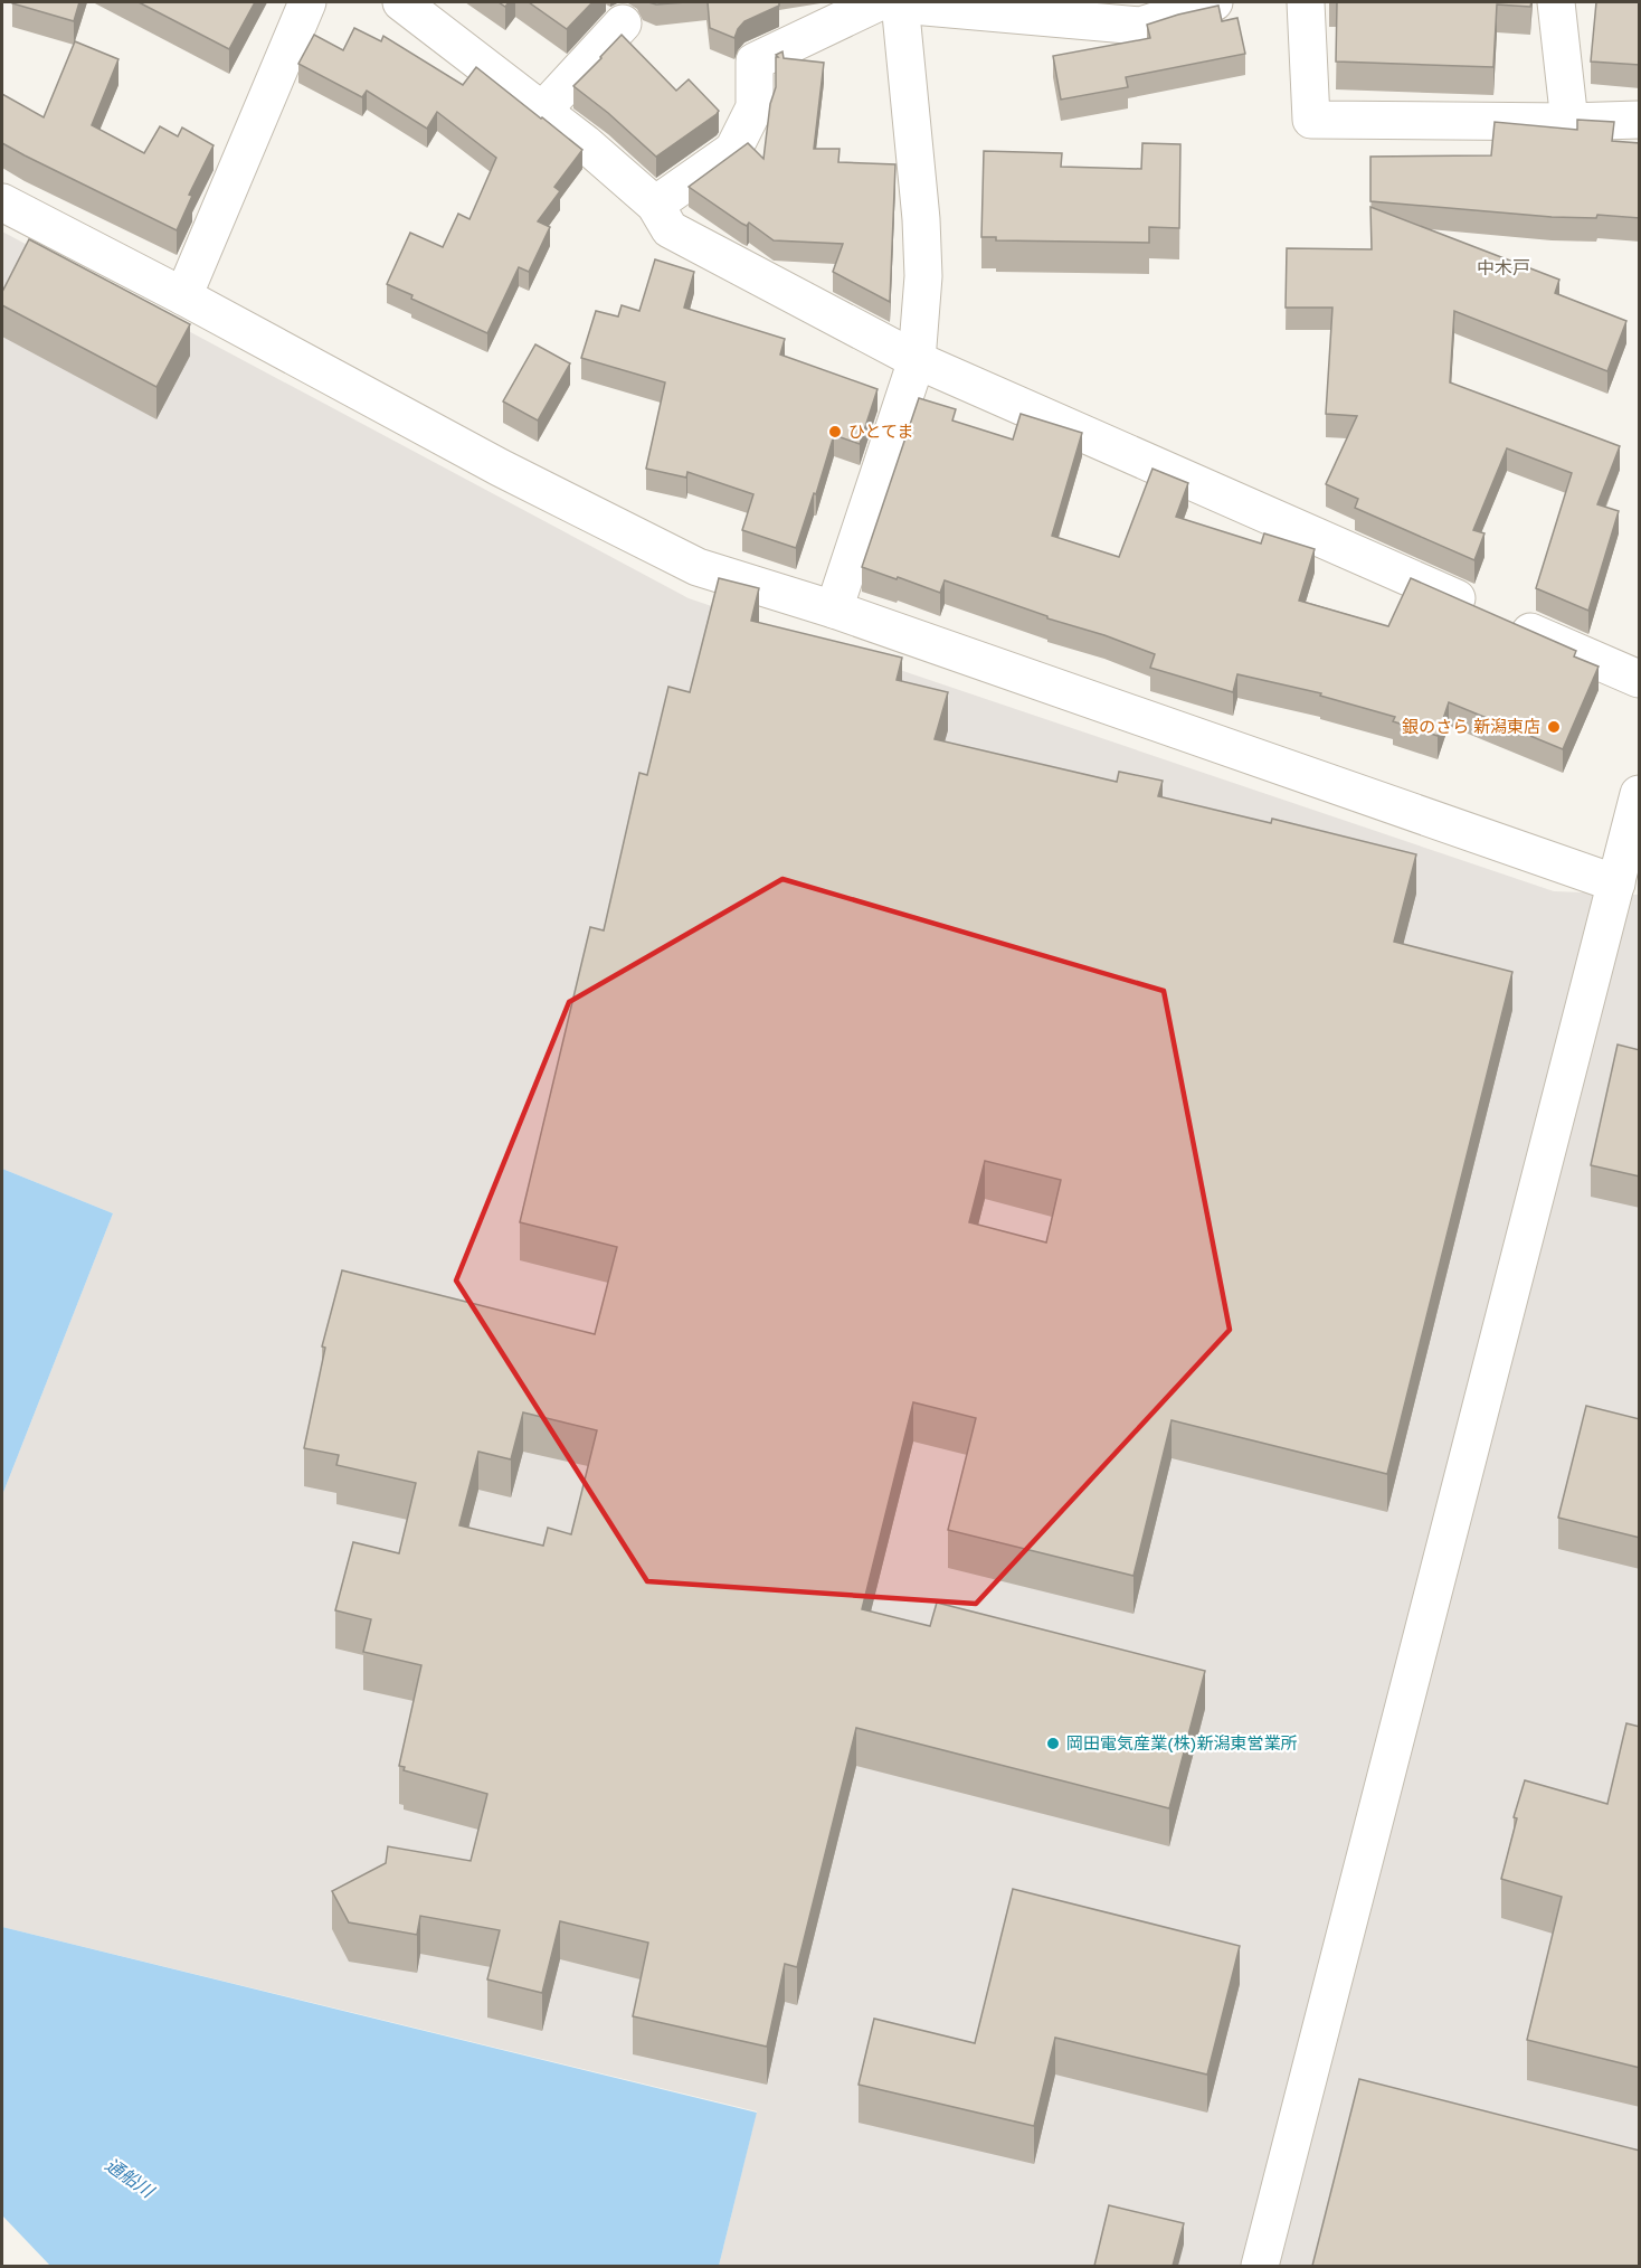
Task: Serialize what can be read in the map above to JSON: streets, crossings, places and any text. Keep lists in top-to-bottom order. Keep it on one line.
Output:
{"districts":["中木戸"],"water":["通船川"],"places":["ひとてま","銀のさら 新潟東店","岡田電気産業(株)新潟東営業所"]}
